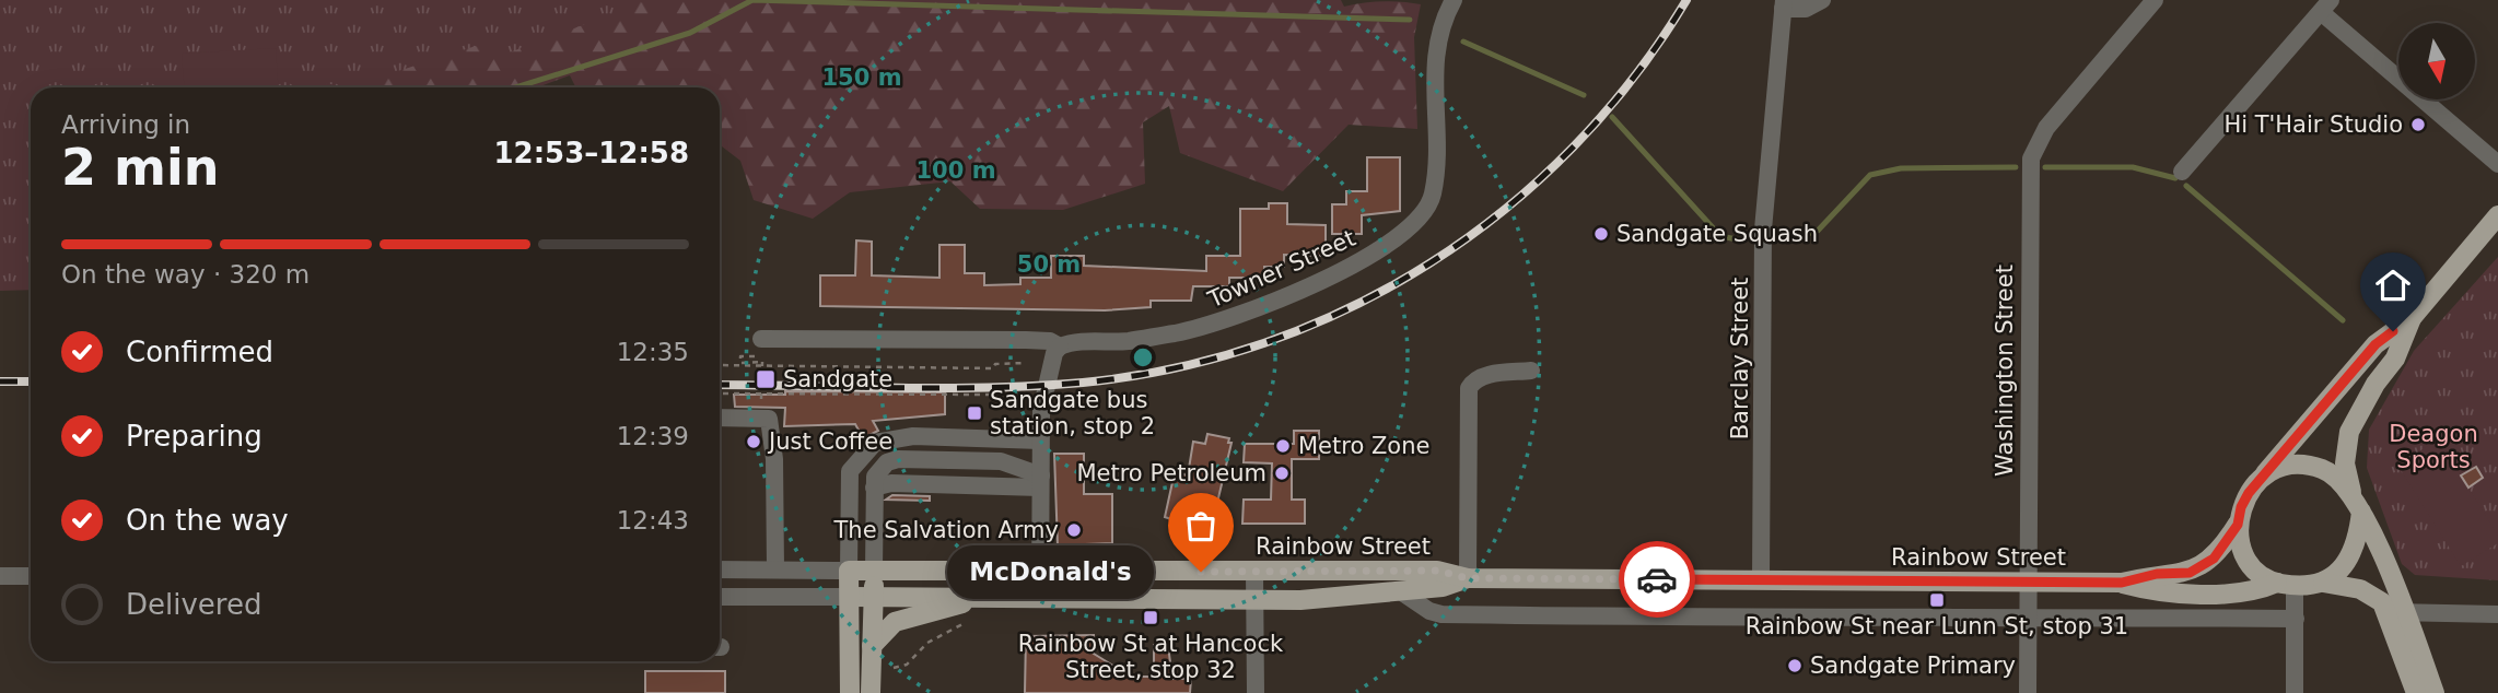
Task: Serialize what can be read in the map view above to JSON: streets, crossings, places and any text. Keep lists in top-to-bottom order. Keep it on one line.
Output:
{"streets":{"main road":["Rainbow Street"],"street":["Towner Street","Barclay Street","Washington Street"]},"crossings":[["Barclay Street","Rainbow Street"],["Washington Street","Rainbow Street"]],"parks":["Deagon Sports"],"places":{"other":["Hi T'Hair Studio","Sandgate Squash","Just Coffee","Metro Zone","Metro Petroleum","The Salvation Army","McDonald's","Sandgate Primary"],"transit":["Sandgate","Sandgate bus station, stop 2","Rainbow St near Lunn St, stop 31","Rainbow St at Hancock Street, stop 32"]},"north":"bottom","page":{"heading":["2 min","Arriving in","12:53–12:58"],"bar":"On the way · 320 m","list":[["Confirmed","12:35"],["Preparing","12:39"],["On the way","12:43"],"Delivered"],"bubble":"McDonald's"},"rings":["150 m","100 m","50 m"]}
